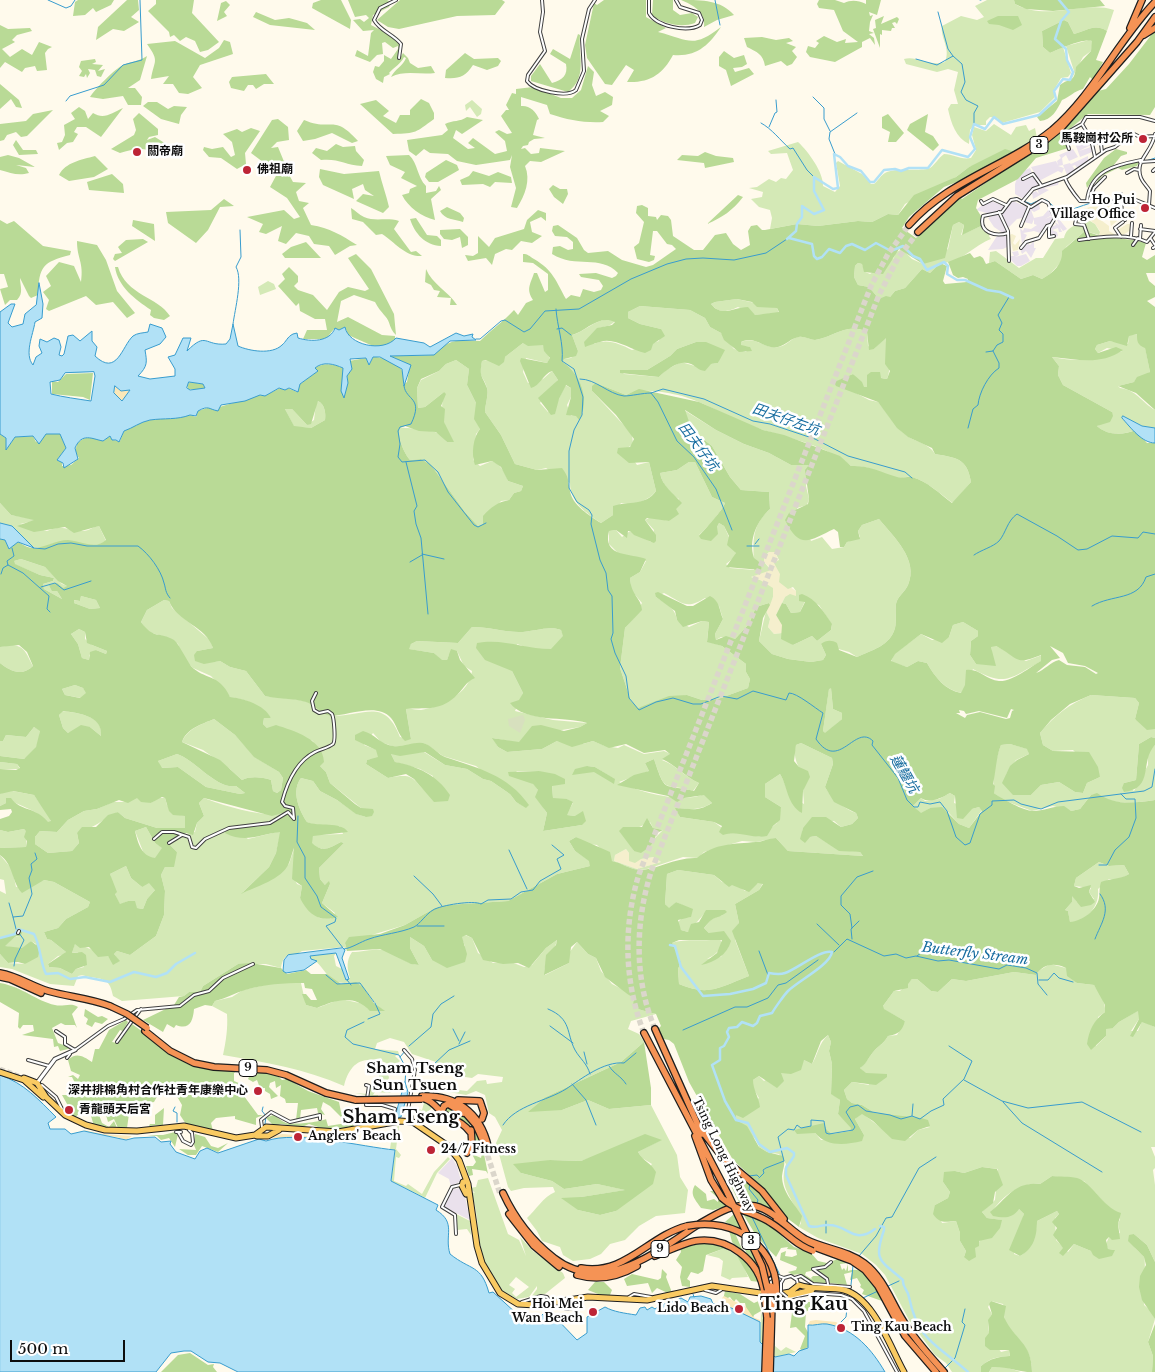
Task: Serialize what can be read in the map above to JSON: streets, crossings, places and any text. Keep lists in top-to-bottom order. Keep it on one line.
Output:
{"streets":{"highway":["3","9","Tsing Long Highway"]},"crossings":[["3","Tsing Long Highway"]],"districts":["Sham Tseng Sun Tsuen","Sham Tseng","Ting Kau"],"water":["田夫仔左坑","田夫仔坑","蓮鱷坑","Butterfly Stream"],"places":["馬鞍崗村公所","關帝廟","佛祖廟","Ho Pui Village Office","深井排棉角村合作社青年康樂中心","青龍頭天后宮","Anglers' Beach","24/7 Fitness","Lido Beach","Hoi Mei Wan Beach","Ting Kau Beach"],"scale_bar":"500 m"}
